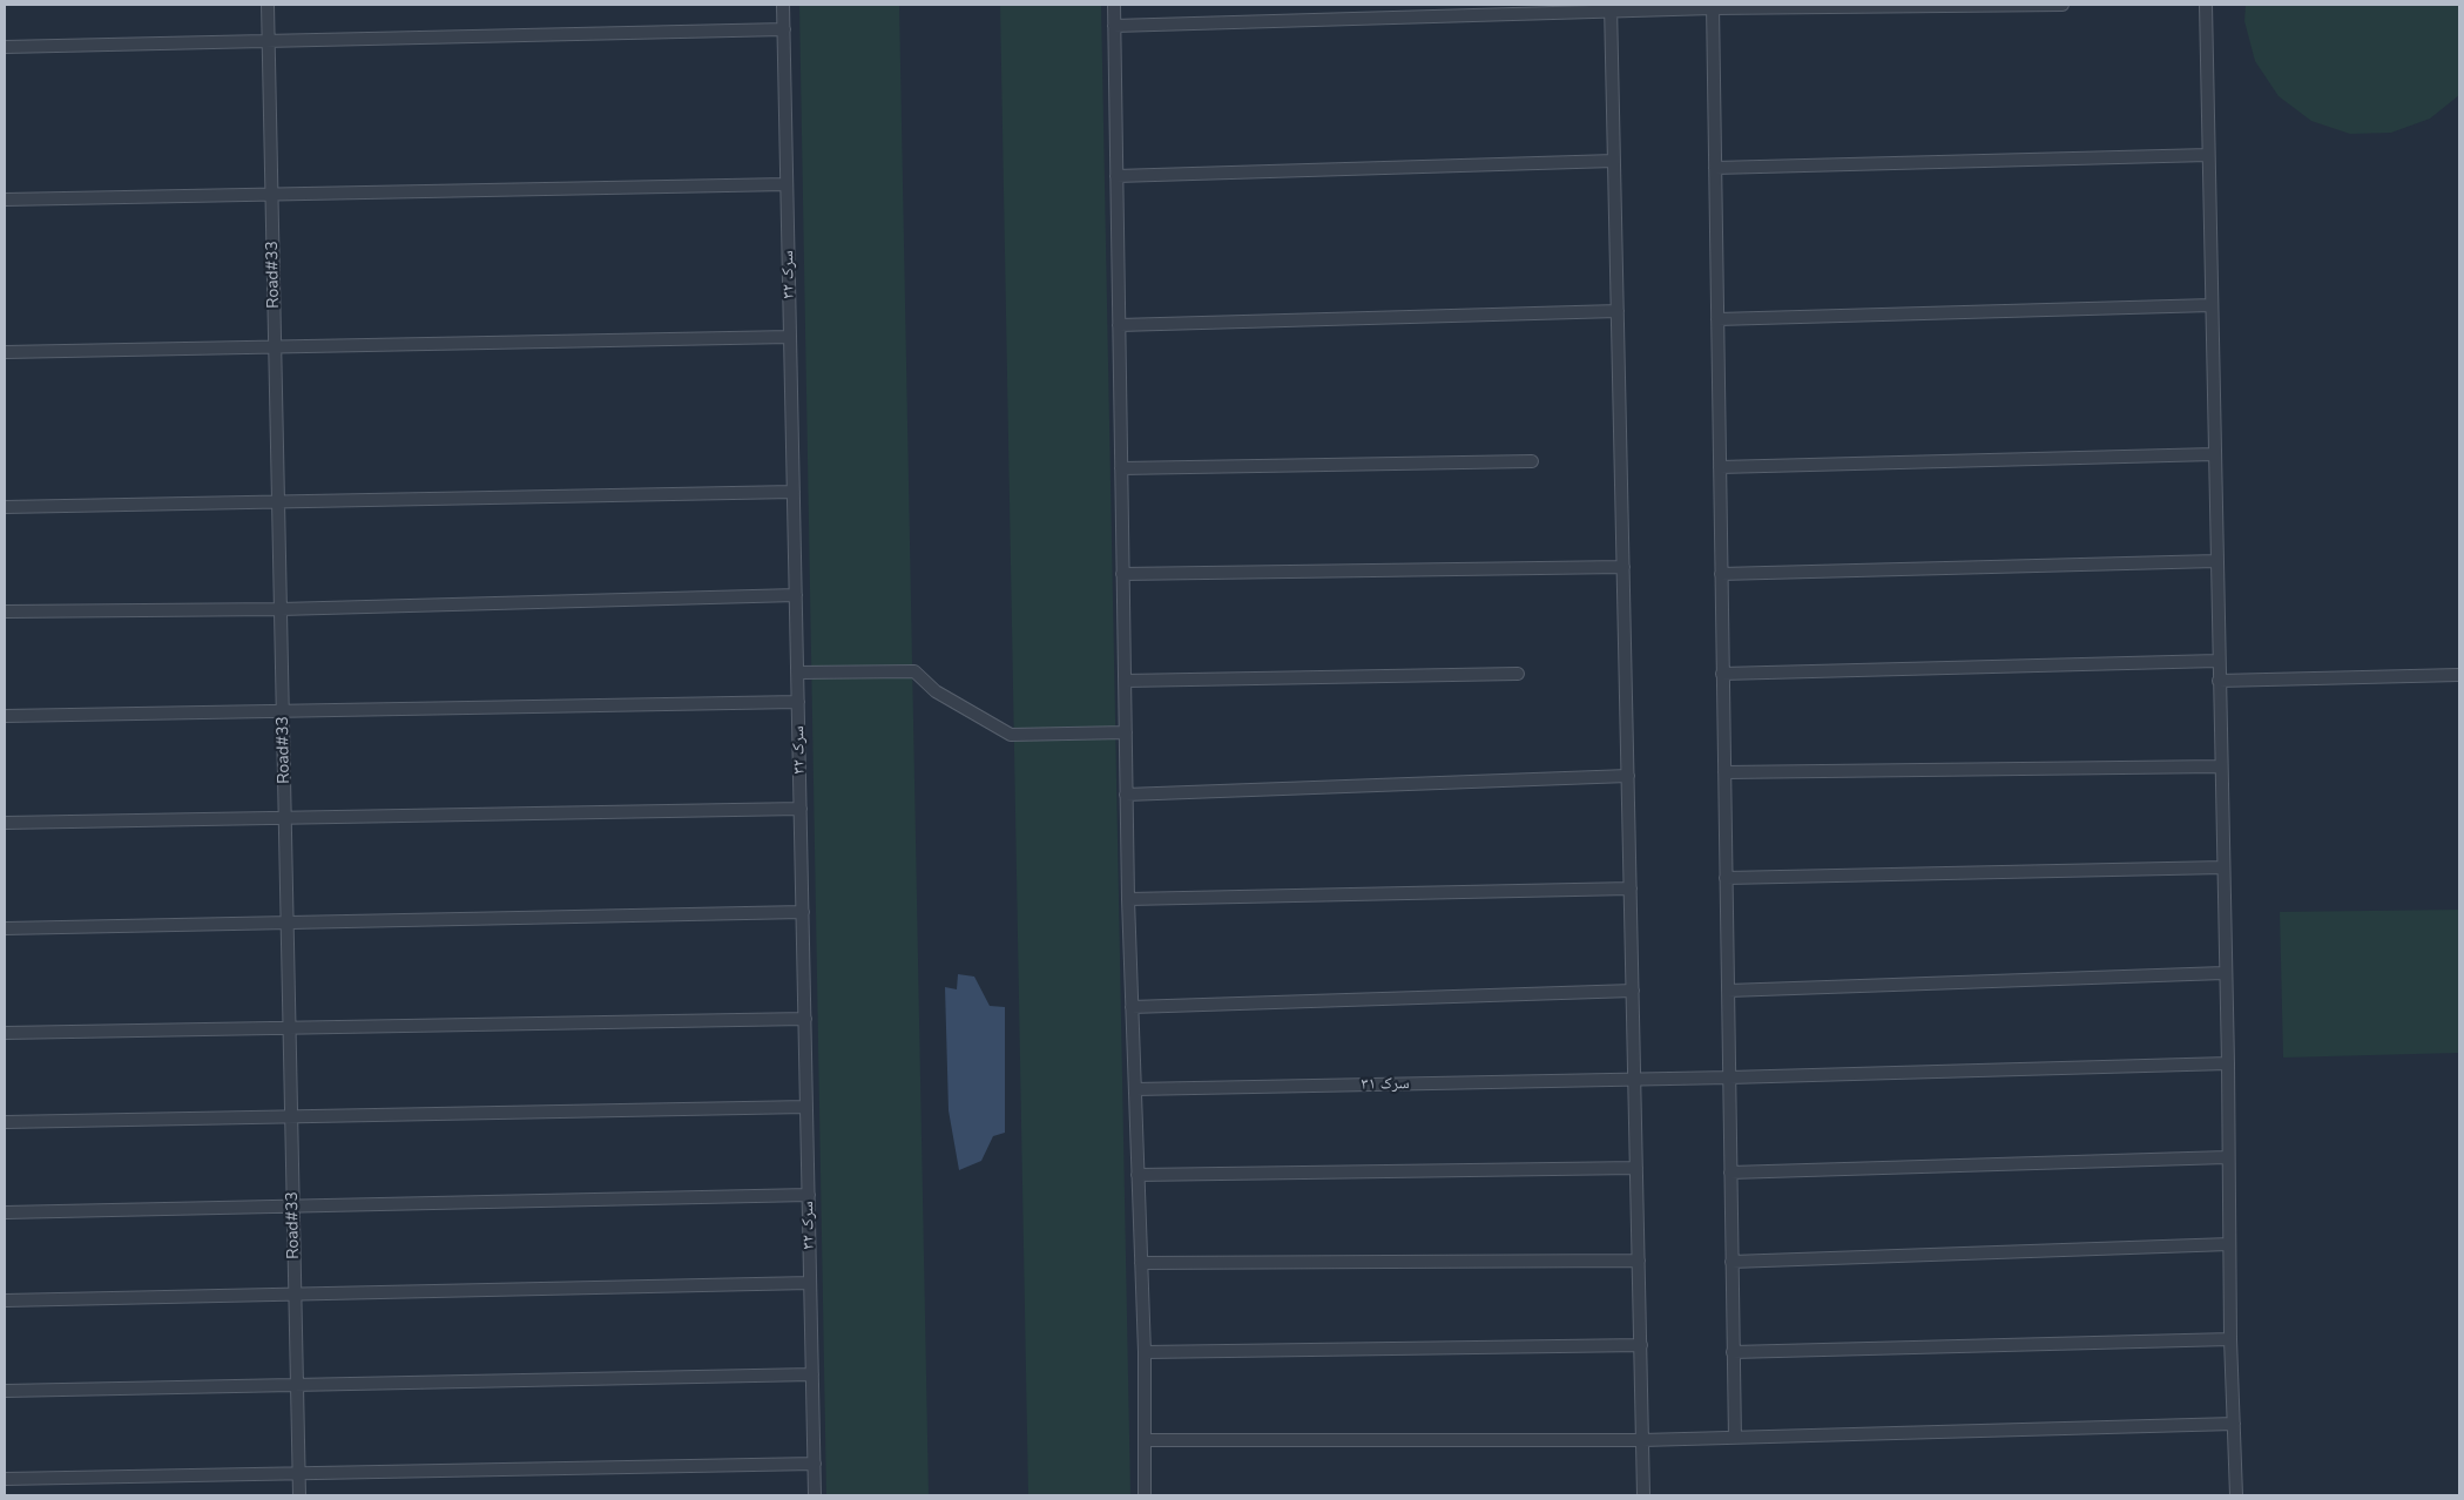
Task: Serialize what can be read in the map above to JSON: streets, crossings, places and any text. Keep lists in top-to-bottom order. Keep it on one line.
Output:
{"streets":{"street":["Road#33","سرک ۳۲","سرک ۳۱"]}}
